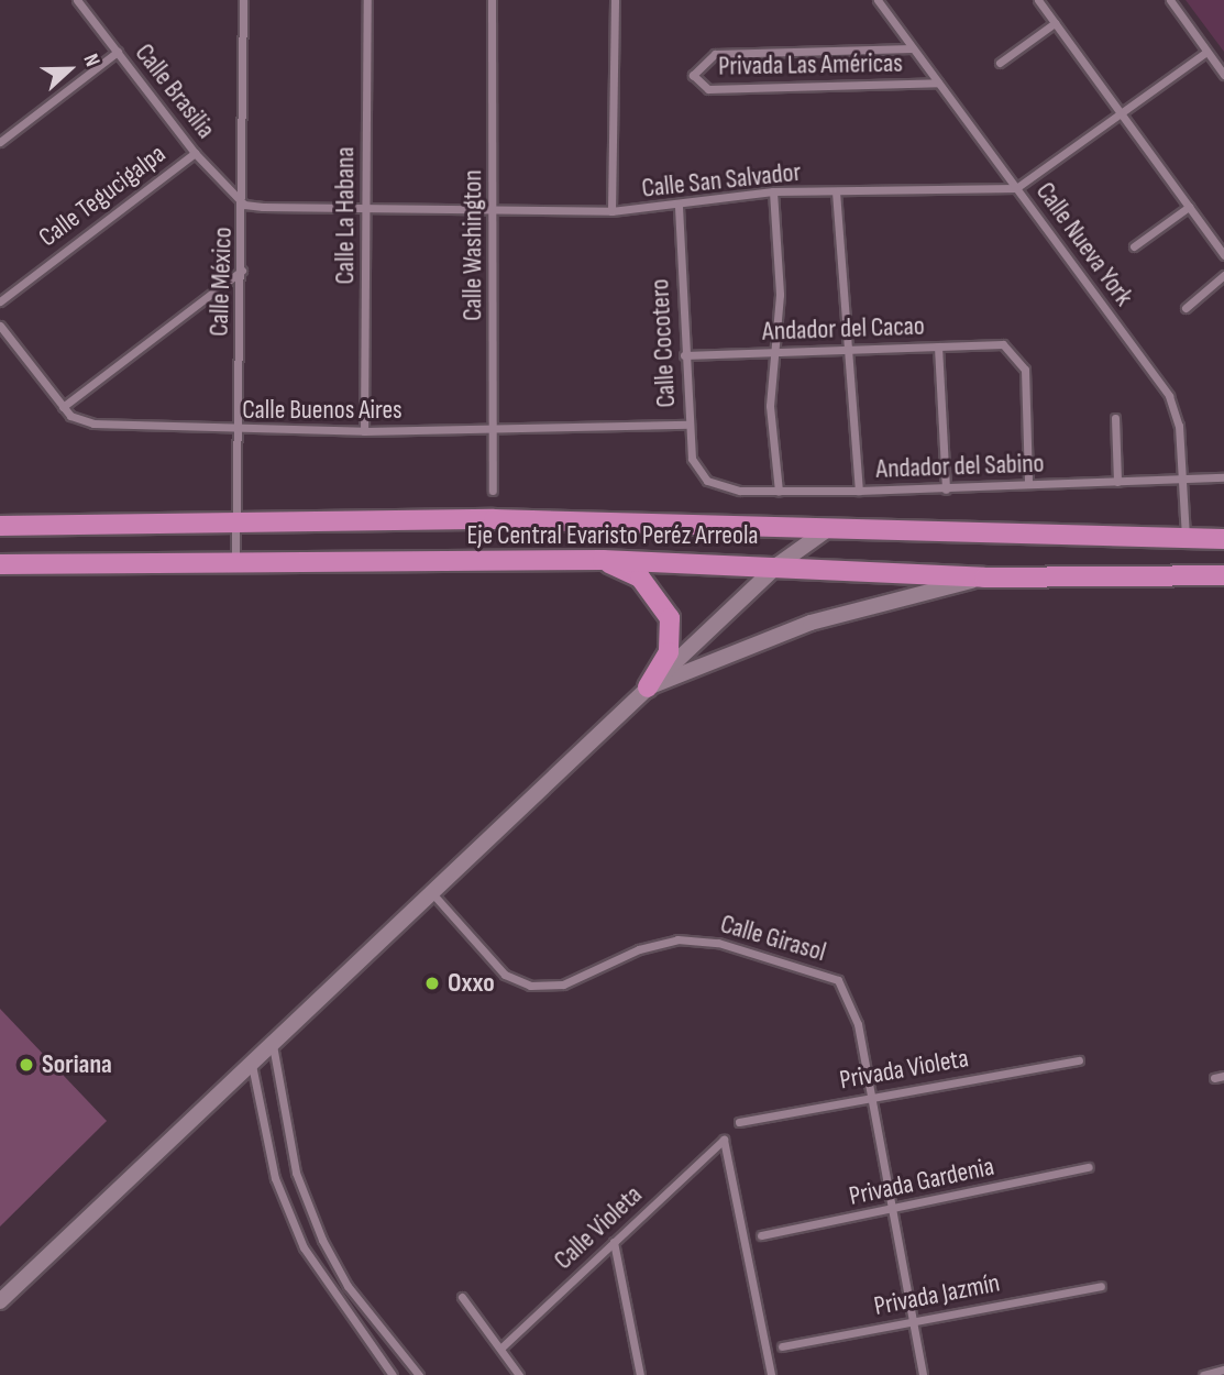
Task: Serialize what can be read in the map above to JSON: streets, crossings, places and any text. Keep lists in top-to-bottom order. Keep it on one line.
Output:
{"streets":{"main road":["Eje Central Evaristo Peréz Arreola"],"street":["Privada Las Américas","Calle Brasilia","Calle San Salvador","Calle Tegucigalpa","Calle La Habana","Calle Nueva York","Calle Washington","Calle México","Andador del Cacao","Calle Cocotero","Calle Buenos Aires","Andador del Sabino","Calle Girasol","Privada Violeta","Privada Gardenia","Calle Violeta","Privada Jazmín"]},"crossings":[["Privada Las Américas","Calle Nueva York"],["Calle Brasilia","Calle San Salvador"],["Calle Brasilia","Calle Tegucigalpa"],["Calle Brasilia","Calle México"],["Calle San Salvador","Calle La Habana"],["Calle San Salvador","Calle Nueva York"],["Calle San Salvador","Calle Washington"],["Calle San Salvador","Calle México"],["Calle San Salvador","Calle Cocotero"],["Calle La Habana","Calle Buenos Aires"],["Calle Nueva York","Andador del Sabino"],["Calle Nueva York","Eje Central Evaristo Peréz Arreola"],["Calle Washington","Calle Buenos Aires"],["Calle México","Calle Buenos Aires"],["Calle México","Eje Central Evaristo Peréz Arreola"],["Andador del Cacao","Calle Cocotero"],["Andador del Cacao","Andador del Sabino"],["Calle Cocotero","Calle Buenos Aires"],["Calle Cocotero","Andador del Sabino"],["Calle Girasol","Privada Violeta"],["Calle Girasol","Privada Gardenia"],["Calle Girasol","Privada Jazmín"]],"places":["Oxxo","Soriana"],"north":"right"}
